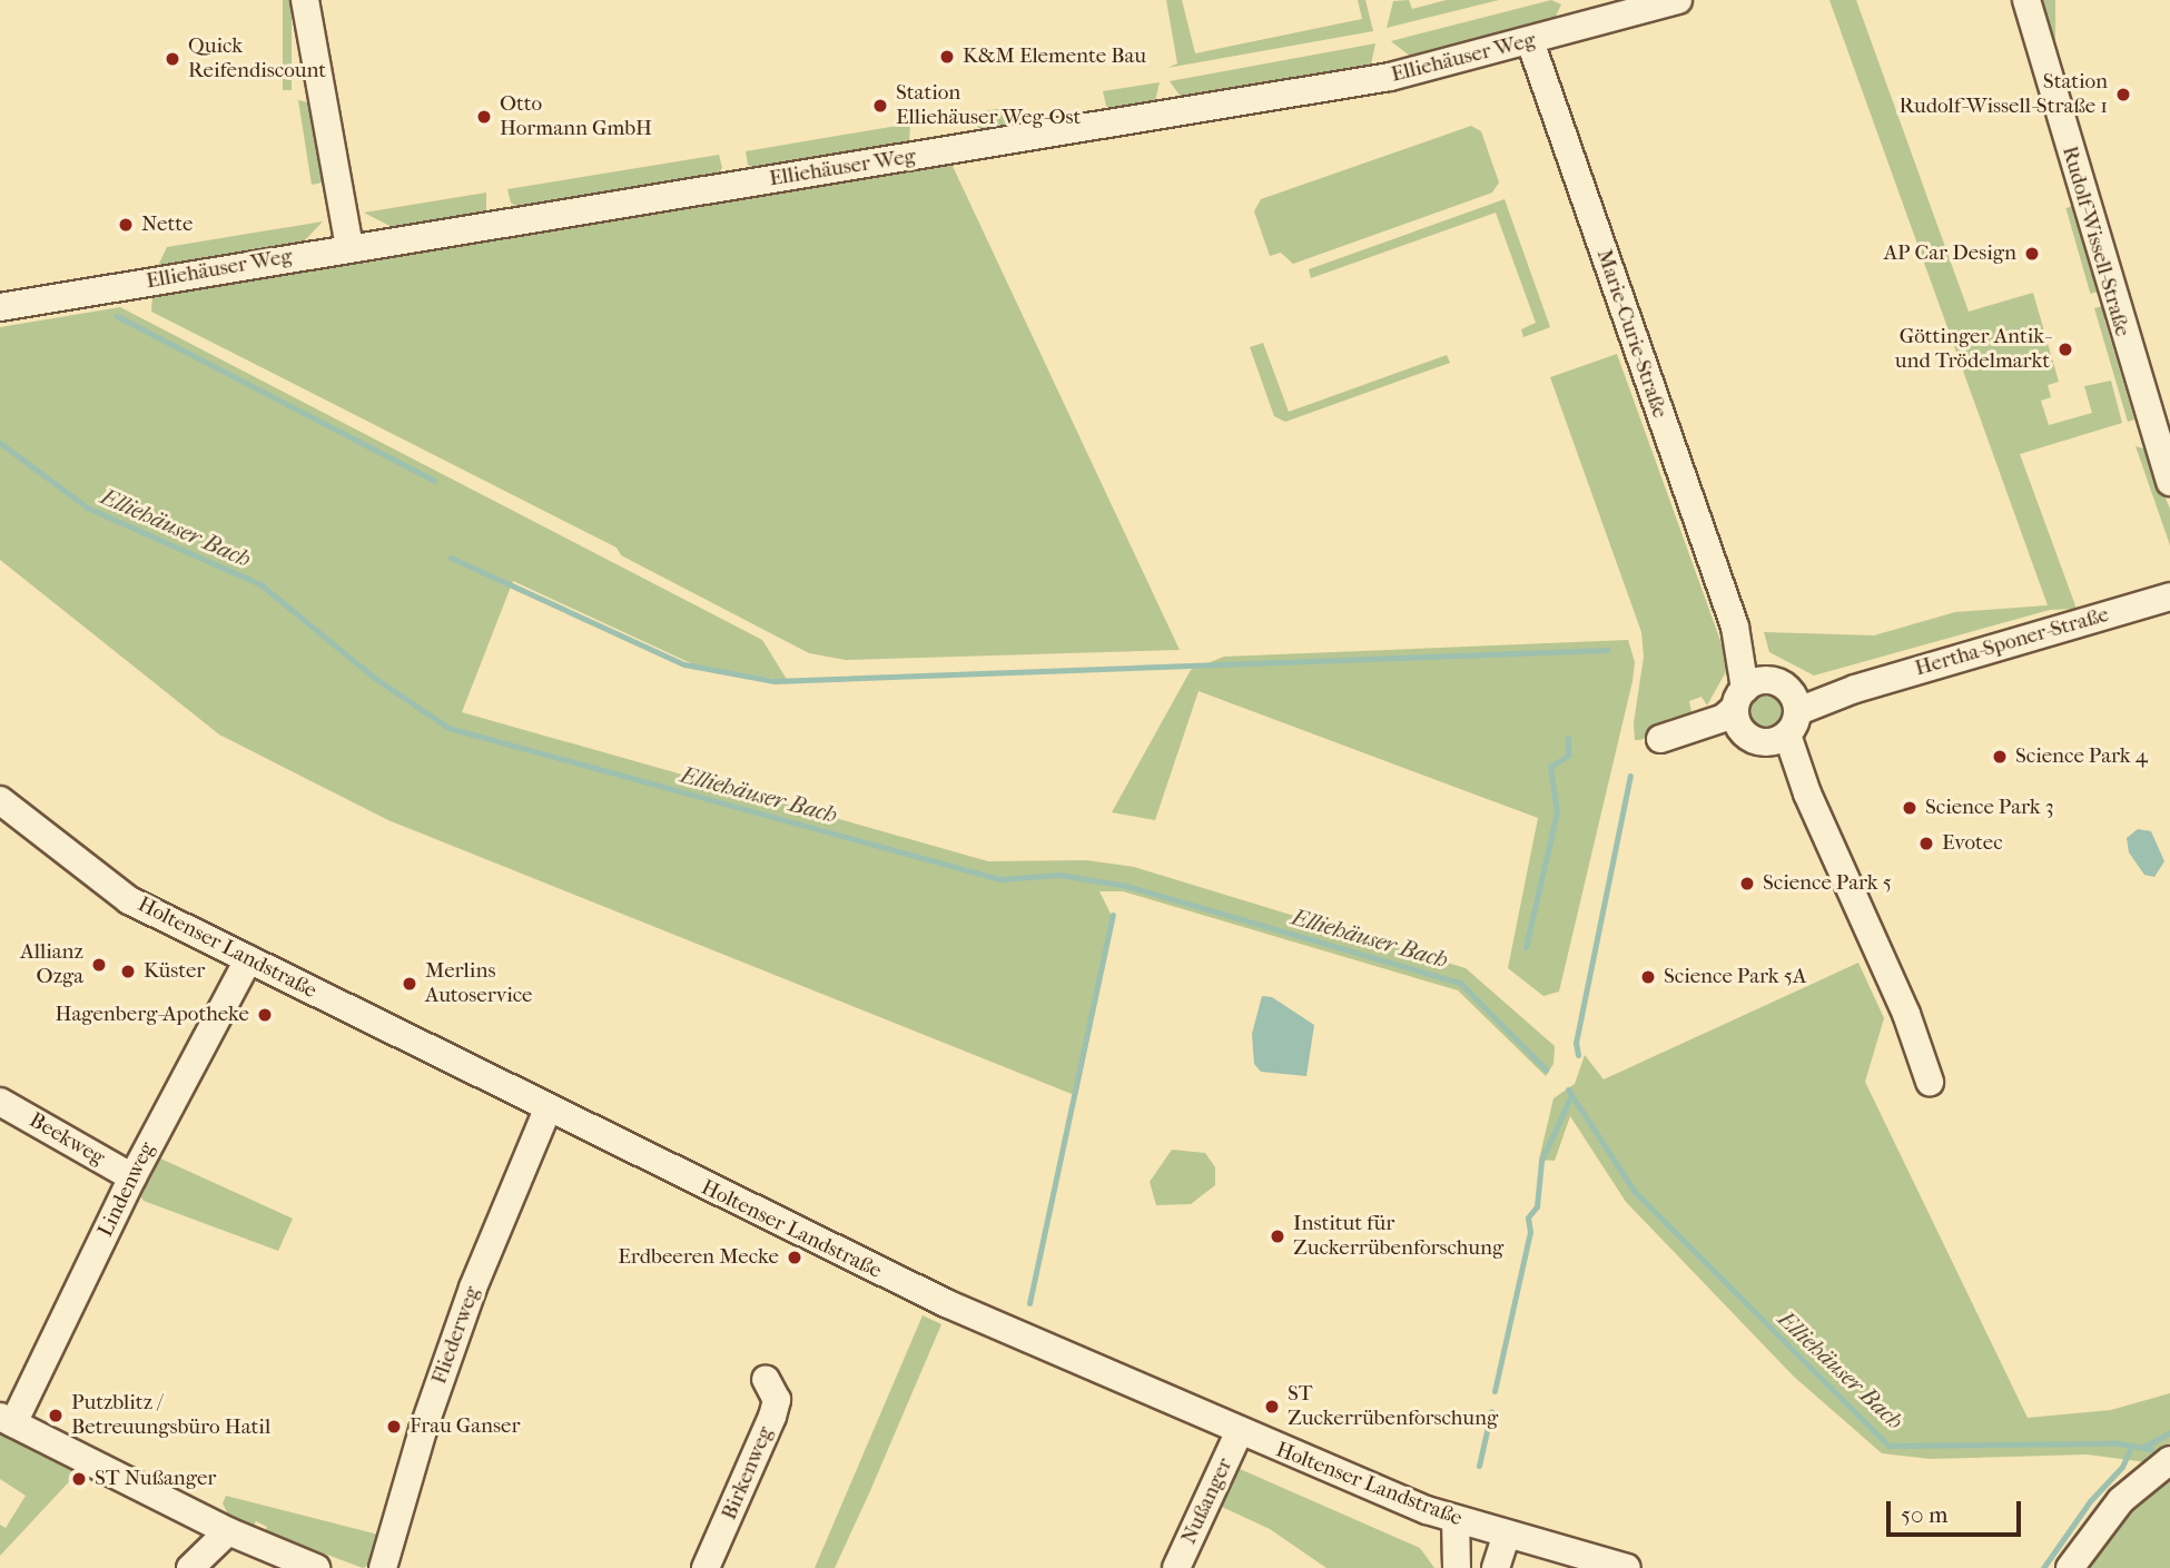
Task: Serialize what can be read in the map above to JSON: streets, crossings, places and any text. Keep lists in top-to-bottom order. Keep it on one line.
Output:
{"streets":{"street":["Elliehäuser Weg","Rudolf-Wissell-Straße","Marie-Curie-Straße","Hertha-Sponer-Straße","Holtenser Landstraße","Beekweg","Lindenweg","Fliederweg","Birkenweg","Nußanger"]},"crossings":[["Elliehäuser Weg","Marie-Curie-Straße"],["Holtenser Landstraße","Lindenweg"],["Holtenser Landstraße","Fliederweg"],["Holtenser Landstraße","Nußanger"],["Beekweg","Lindenweg"]],"water":["Elliehäuser Bach"],"places":["K&M Elemente Bau","Quick Reifendiscount","Station Rudolf-Wissell-Straße 1","Station Elliehäuser Weg-Ost","Otto Hormann GmbH","Nette","AP Car Design","Göttinger Antik- und Trödelmarkt","Science Park 4","Science Park 3","Evotec","Science Park 5","Allianz Ozga","Küster","Science Park 5A","Merlins Autoservice","Hagenberg-Apotheke","Institut für Zuckerrübenforschung","Erdbeeren Mecke","ST Zuckerrübenforschung","Putzblitz / Betreuungsbüro Hatil","Frau Ganser","ST Nußanger"],"scale_bar":"50 m"}
